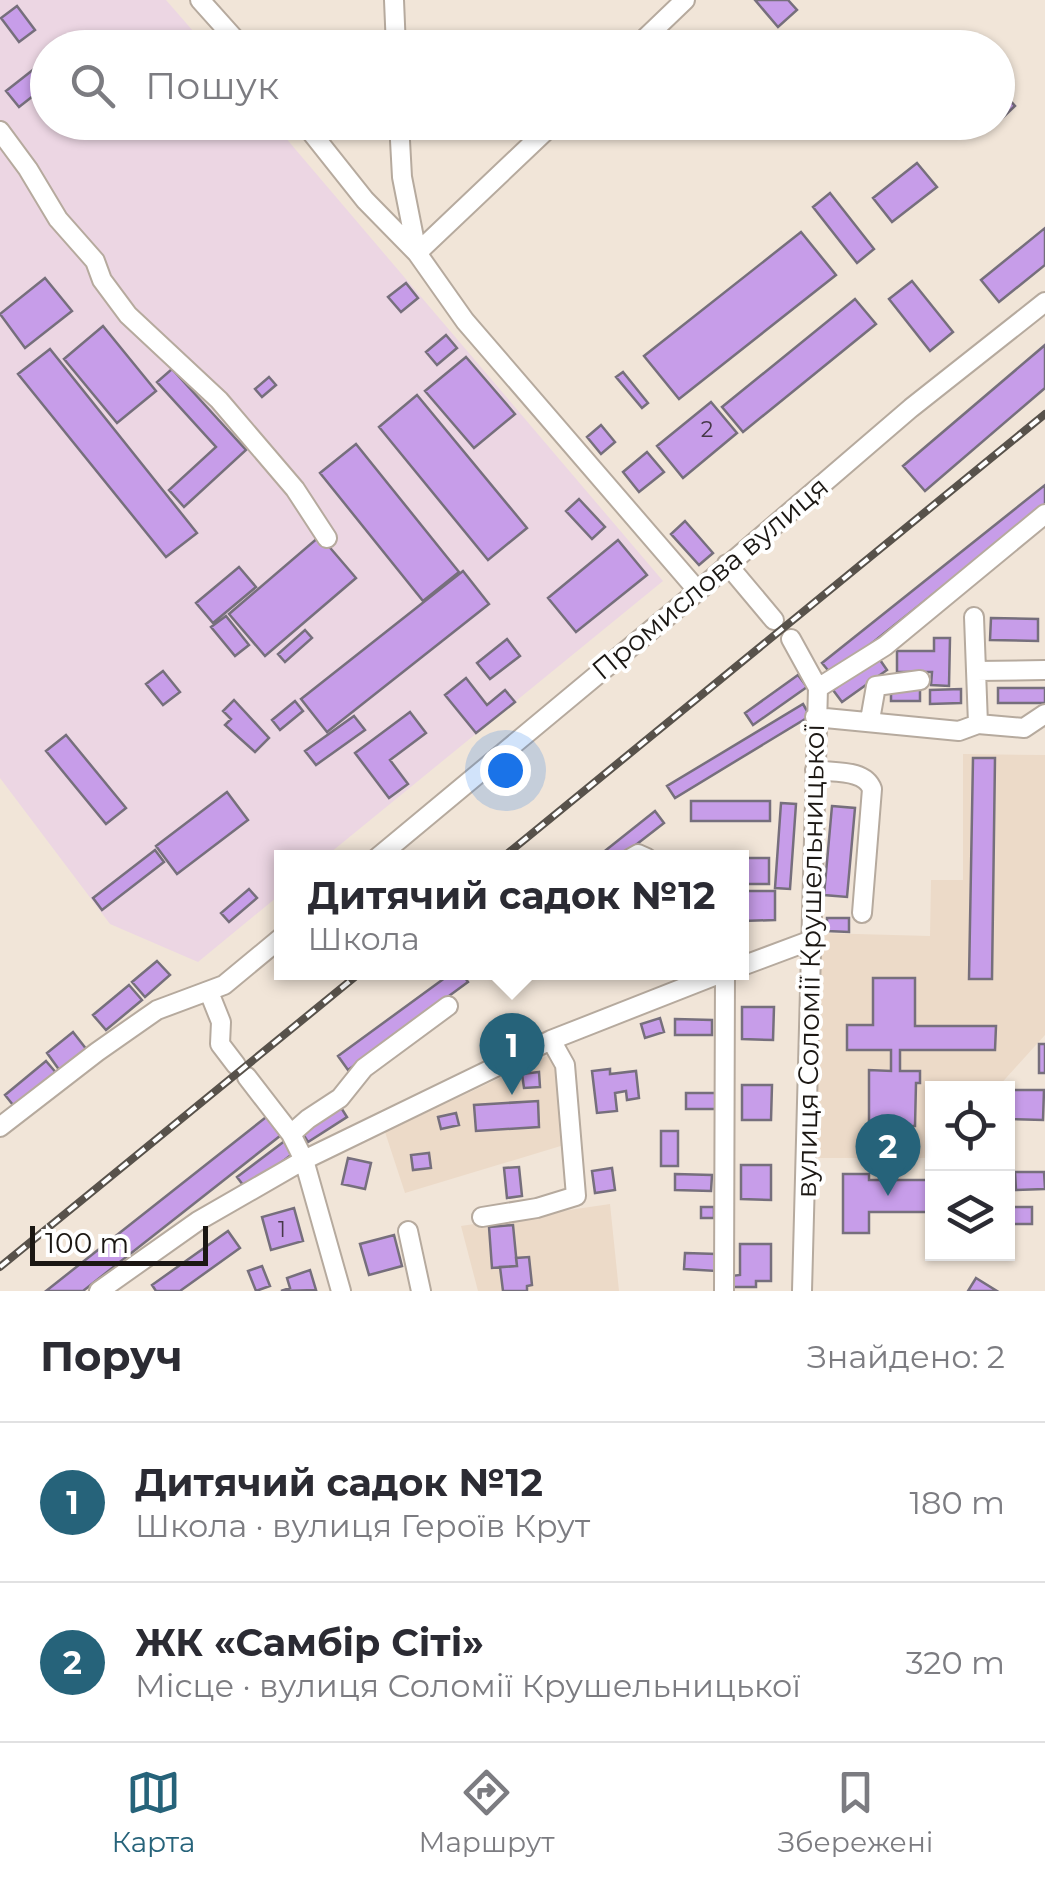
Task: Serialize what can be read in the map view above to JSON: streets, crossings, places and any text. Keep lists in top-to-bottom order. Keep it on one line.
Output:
{"streets":{"street":["Промислова вулиця","вулиця Соломії Крушельницької"]},"house_numbers":["2","1"],"scale_bar":"100 m","page":{"search":"Пошук","popup":["Дитячий садок №12","Школа"],"pins":["1","2"],"scale":"100 m","heading":["Поруч","Знайдено: 2"],"list":[{"mark":"1","name":"Дитячий садок №12","note":"Школа · вулиця Героїв Крут","value":"180 m"},{"mark":"2","name":"ЖК «Самбір Сіті»","note":"Місце · вулиця Соломії Крушельницької","value":"320 m"}],"nav":["Карта","Маршрут","Збережені"]}}
